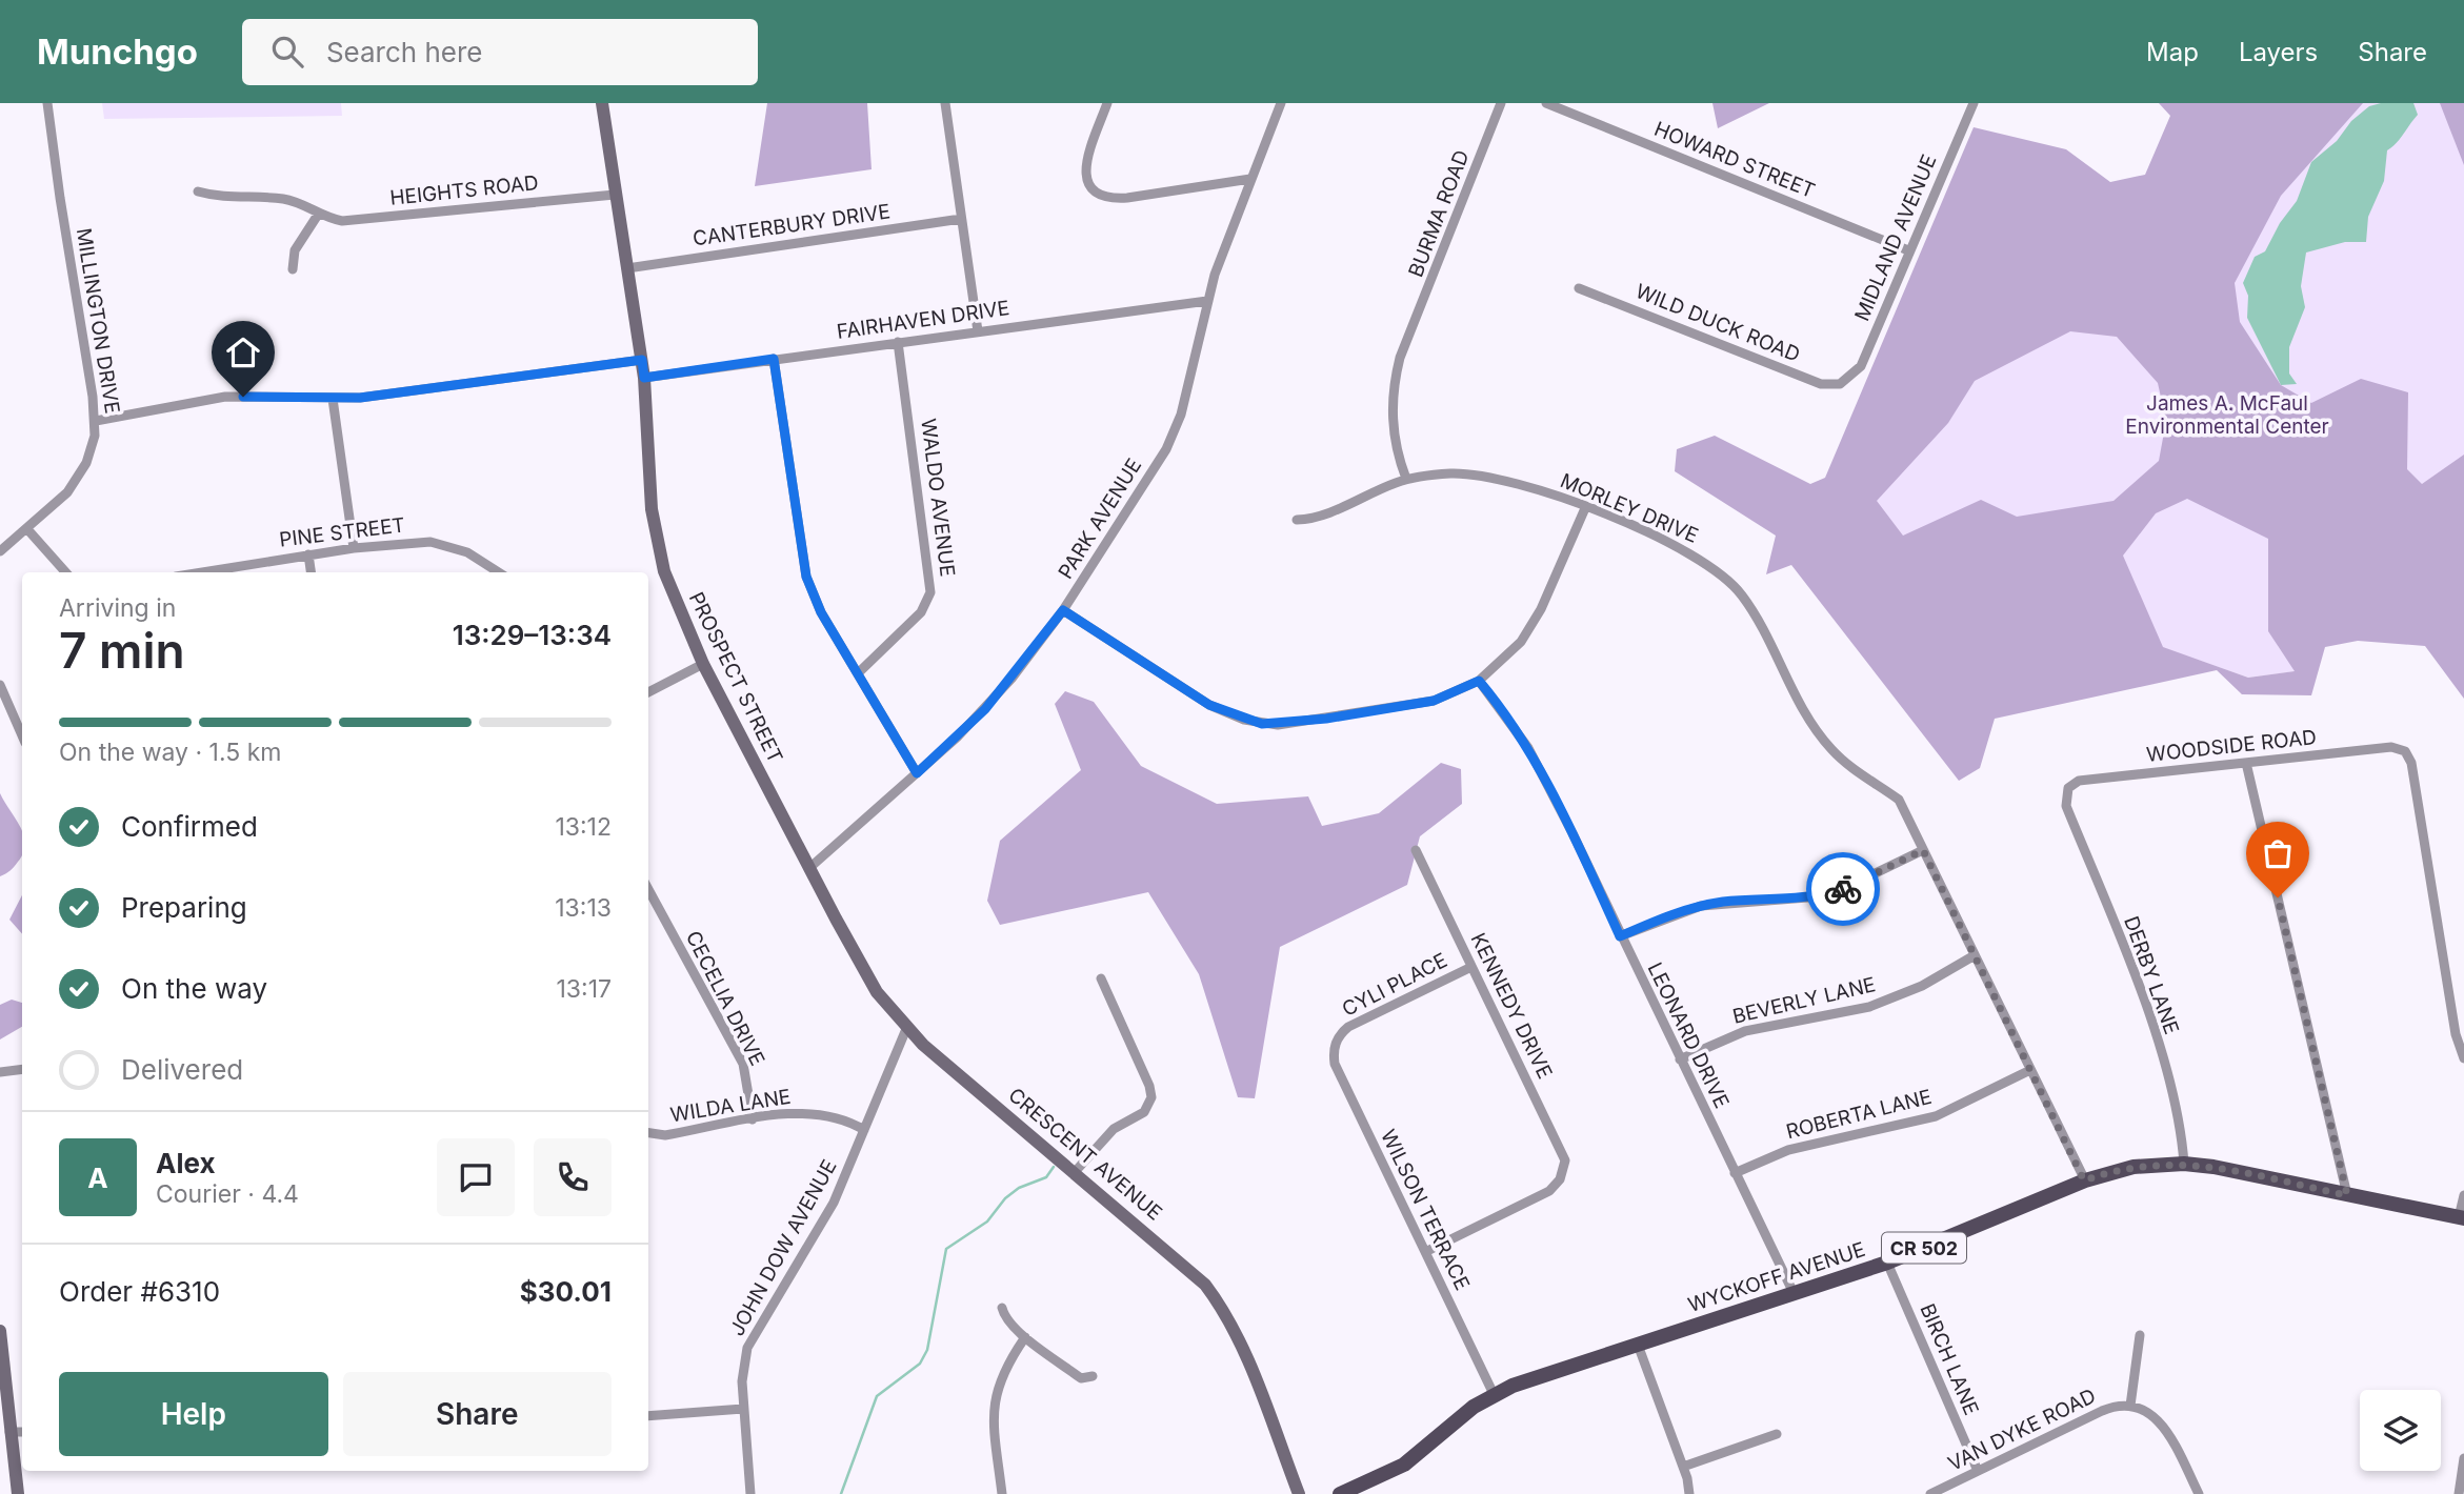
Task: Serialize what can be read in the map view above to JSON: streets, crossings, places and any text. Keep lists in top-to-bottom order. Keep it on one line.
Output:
{"streets":{"main road":["PROSPECT STREET","CRESCENT AVENUE","CR 502","WYCKOFF AVENUE"],"street":["HOWARD STREET","HEIGHTS ROAD","BURMA ROAD","CANTERBURY DRIVE","MIDLAND AVENUE","FAIRHAVEN DRIVE","MILLINGTON DRIVE","WILD DUCK ROAD","WALDO AVENUE","MORLEY DRIVE","PARK AVENUE","PINE STREET","WOODSIDE ROAD","DERBY LANE","CYLI PLACE","CECELIA DRIVE","BEVERLY LANE","KENNEDY DRIVE","LEONARD DRIVE","WILDA LANE","ROBERTA LANE","WILSON TERRACE","JOHN DOW AVENUE","BIRCH LANE","VAN DYKE ROAD"]},"crossings":[["HOWARD STREET","MIDLAND AVENUE"],["HEIGHTS ROAD","PROSPECT STREET"],["BURMA ROAD","MORLEY DRIVE"],["CANTERBURY DRIVE","PROSPECT STREET"],["MIDLAND AVENUE","WILD DUCK ROAD"],["FAIRHAVEN DRIVE","WALDO AVENUE"],["FAIRHAVEN DRIVE","PARK AVENUE"],["FAIRHAVEN DRIVE","PROSPECT STREET"],["MORLEY DRIVE","BEVERLY LANE"],["MORLEY DRIVE","ROBERTA LANE"],["MORLEY DRIVE","WYCKOFF AVENUE"],["PARK AVENUE","PROSPECT STREET"],["PARK AVENUE","CRESCENT AVENUE"],["PROSPECT STREET","CRESCENT AVENUE"],["WOODSIDE ROAD","DERBY LANE"],["DERBY LANE","WYCKOFF AVENUE"],["CYLI PLACE","KENNEDY DRIVE"],["CYLI PLACE","WILSON TERRACE"],["CECELIA DRIVE","WILDA LANE"],["BEVERLY LANE","LEONARD DRIVE"],["KENNEDY DRIVE","WILSON TERRACE"],["LEONARD DRIVE","ROBERTA LANE"],["LEONARD DRIVE","WYCKOFF AVENUE"],["WILDA LANE","JOHN DOW AVENUE"],["CRESCENT AVENUE","JOHN DOW AVENUE"],["WILSON TERRACE","WYCKOFF AVENUE"],["WYCKOFF AVENUE","BIRCH LANE"],["BIRCH LANE","VAN DYKE ROAD"]],"parks":["James A. McFaul Environmental Center"],"page":{"header":"Munchgo","search":"Search here","nav":["Map","Layers","Share"],"heading":["7 min","Arriving in","13:29–13:34"],"panel":["Alex","Courier · 4.4","Order #6310","$30.01"],"bar":"On the way · 1.5 km","list":[["Confirmed","13:12"],["Preparing","13:13"],["On the way","13:17"],"Delivered"],"round":"A","buttons":["Help","Share"]}}
